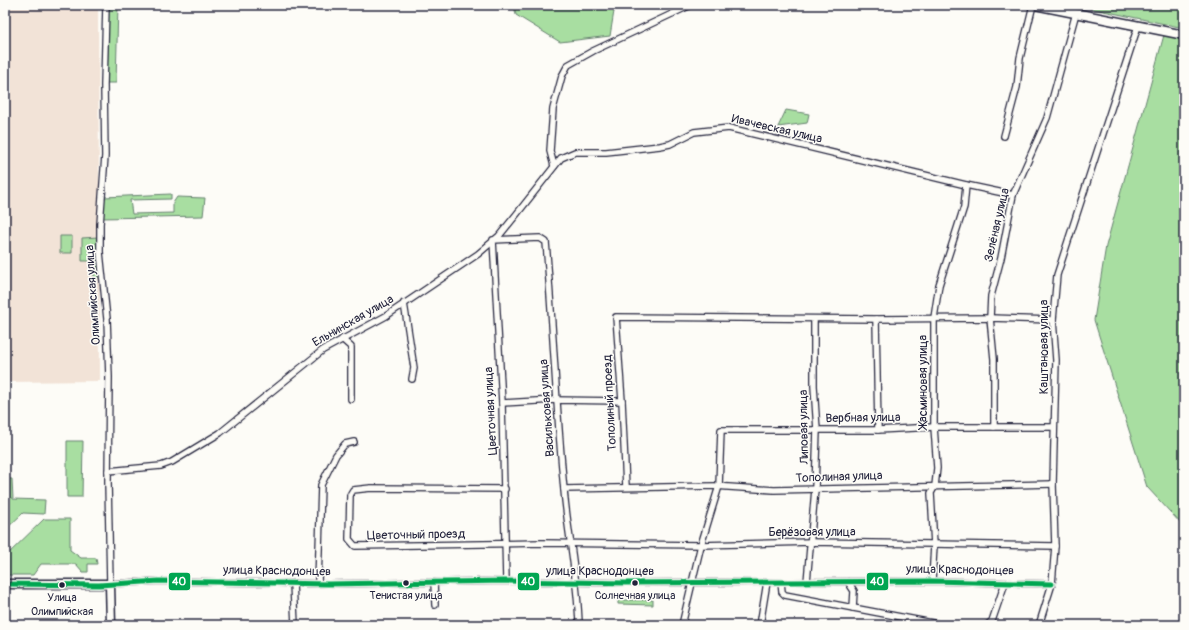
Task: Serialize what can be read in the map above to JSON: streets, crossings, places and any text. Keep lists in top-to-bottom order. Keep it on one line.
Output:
{"streets":{"street":["Ивачевская улица","Зелёная улица","Олимпийская улица","Ельнинская улица","Каштановая улица","Жасминовая улица","Тополиный проезд","Васильковая улица","Цветочная улица","Вербная улица","Липовая улица","Тополиная улица","Берёзовая улица","Цветочный проезд","улица Краснодонцев"]},"crossings":[["Ивачевская улица","Зелёная улица"],["Ивачевская улица","Ельнинская улица"],["Ивачевская улица","Жасминовая улица"],["Зелёная улица","Вербная улица"],["Олимпийская улица","Ельнинская улица"],["Олимпийская улица","улица Краснодонцев"],["Ельнинская улица","Васильковая улица"],["Ельнинская улица","Цветочная улица"],["Каштановая улица","Вербная улица"],["Каштановая улица","Тополиная улица"],["Каштановая улица","Берёзовая улица"],["Каштановая улица","улица Краснодонцев"],["Жасминовая улица","Вербная улица"],["Жасминовая улица","Тополиная улица"],["Жасминовая улица","Берёзовая улица"],["Жасминовая улица","улица Краснодонцев"],["Тополиный проезд","Липовая улица"],["Тополиный проезд","Тополиная улица"],["Васильковая улица","Цветочная улица"],["Васильковая улица","Тополиная улица"],["Васильковая улица","Берёзовая улица"],["Васильковая улица","Цветочный проезд"],["Васильковая улица","улица Краснодонцев"],["Цветочная улица","Цветочный проезд"],["Цветочная улица","улица Краснодонцев"],["Вербная улица","Липовая улица"],["Вербная улица","Тополиная улица"],["Липовая улица","Тополиная улица"],["Липовая улица","Берёзовая улица"],["Липовая улица","улица Краснодонцев"],["Берёзовая улица","Цветочный проезд"]],"places":["Тенистая улица","Солнечная улица","Улица Олимпийская"],"lines":["transit line 40"]}
